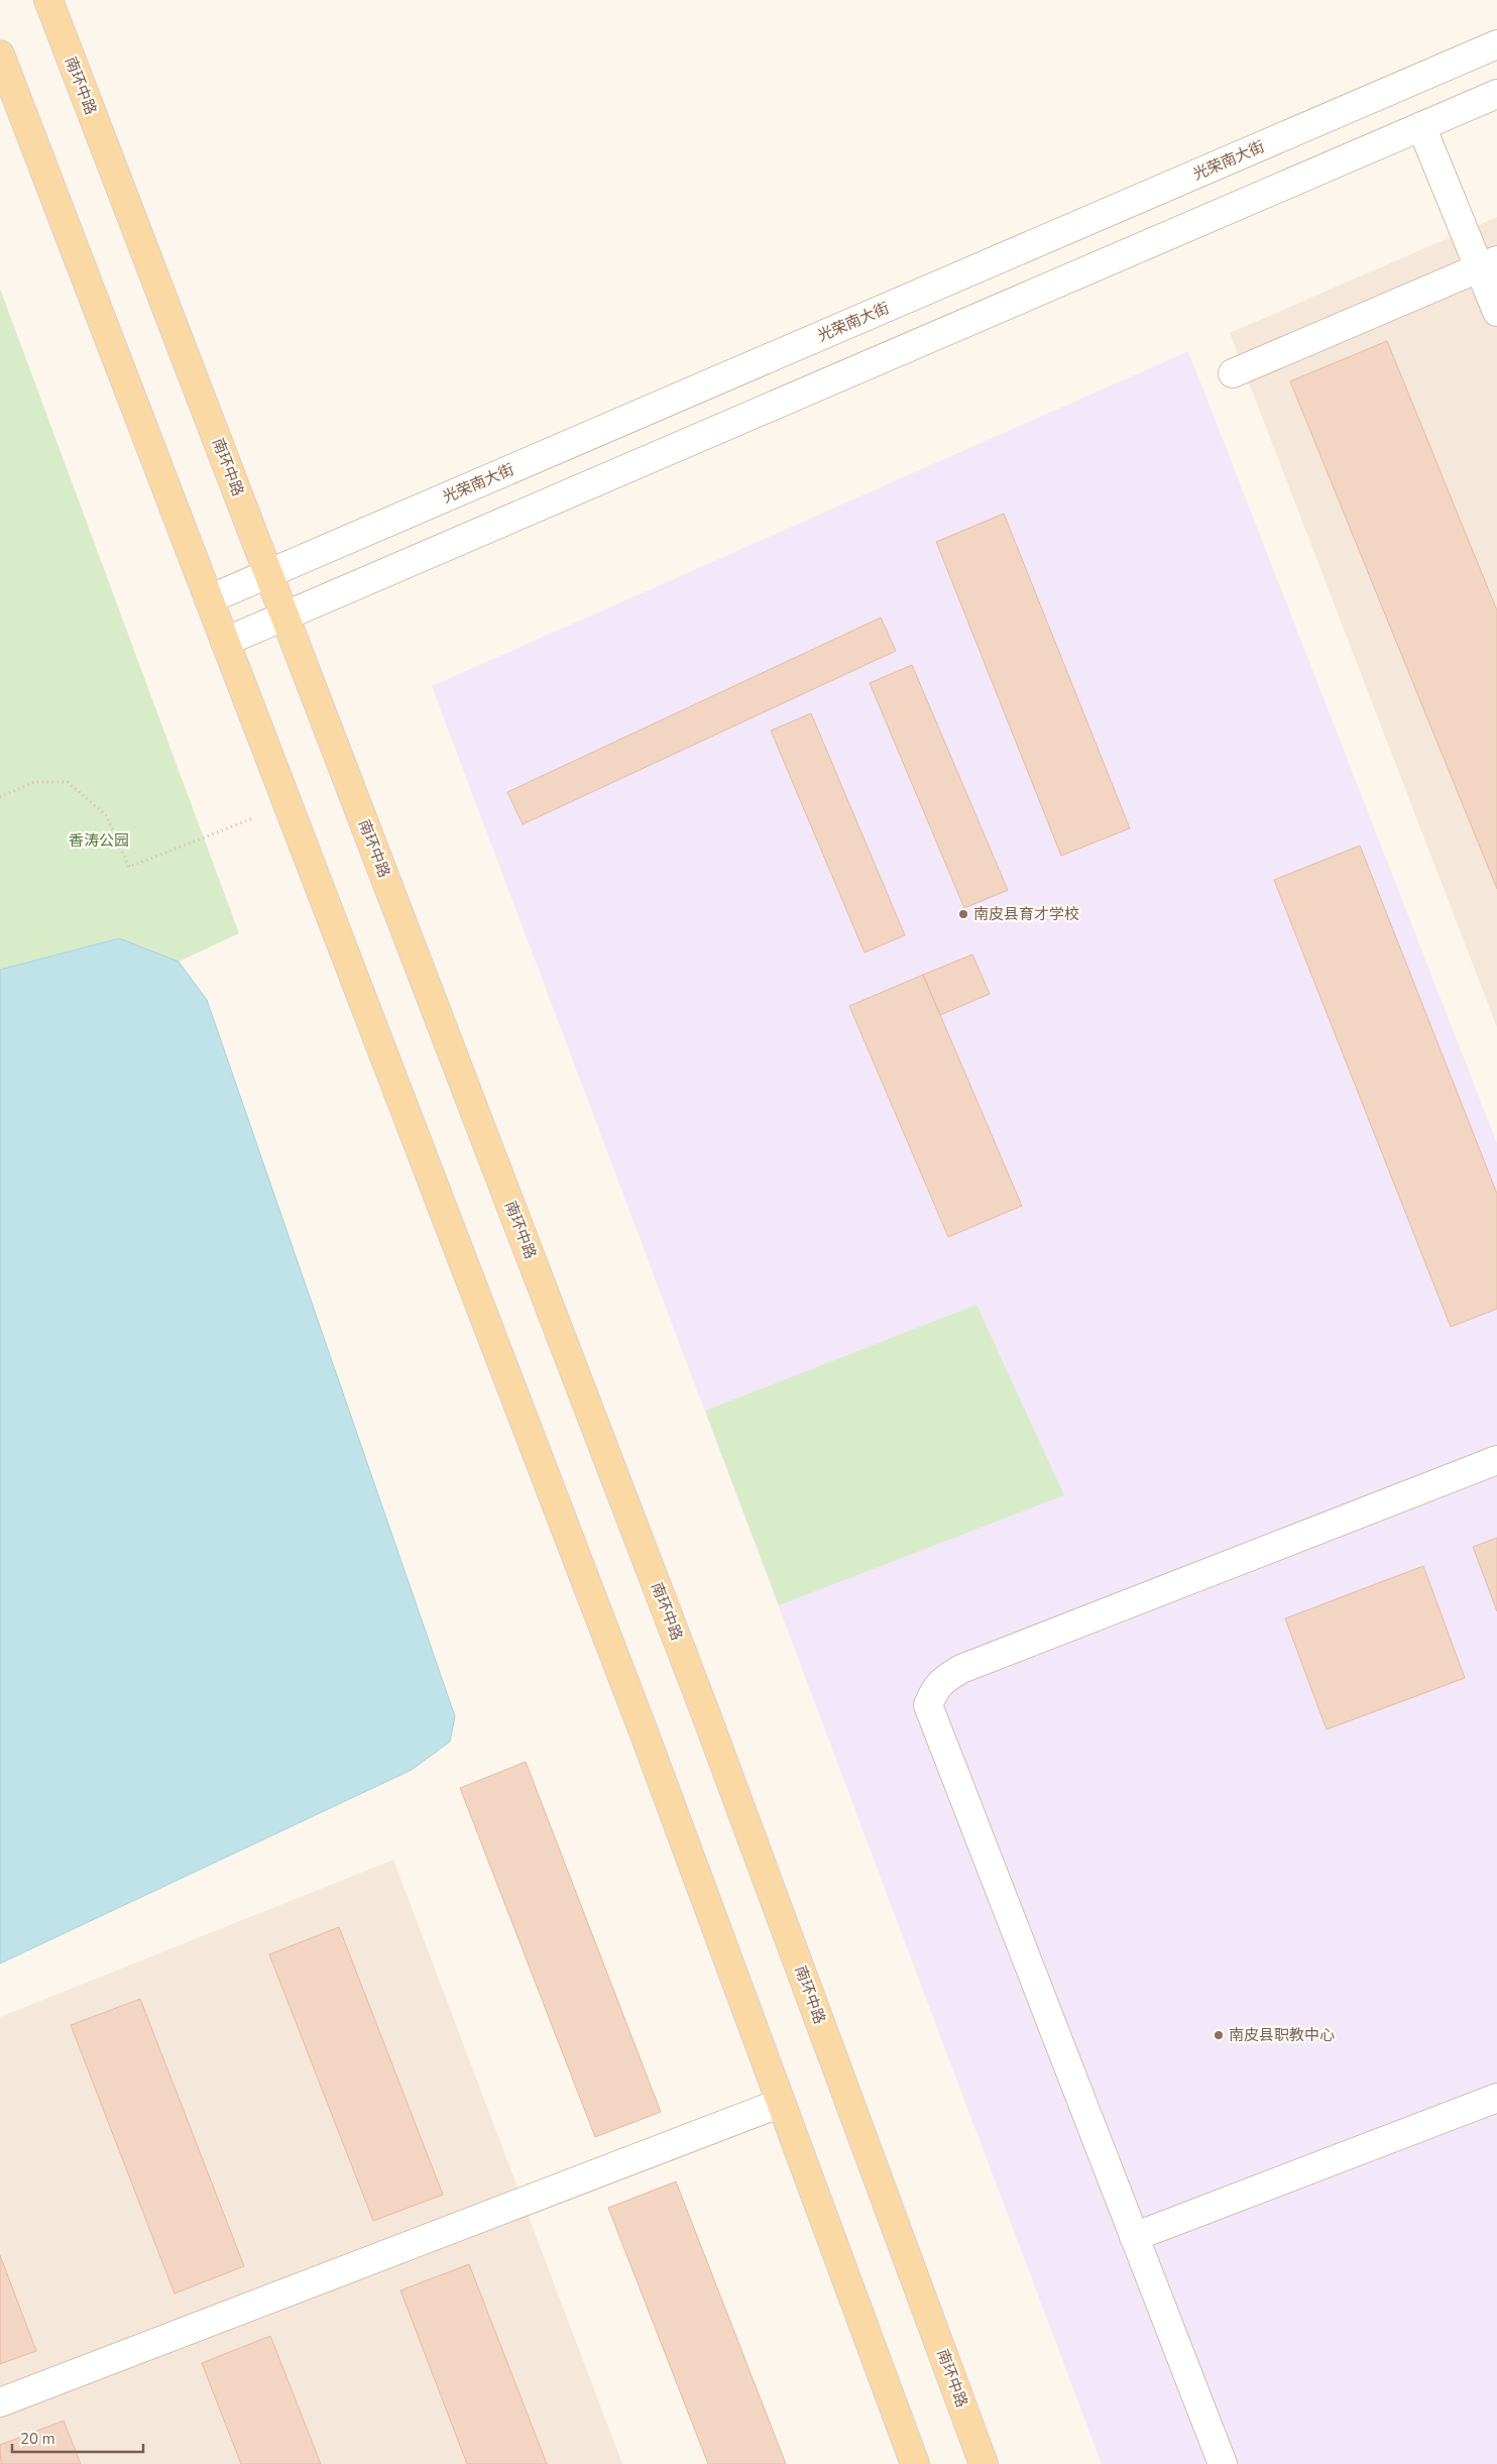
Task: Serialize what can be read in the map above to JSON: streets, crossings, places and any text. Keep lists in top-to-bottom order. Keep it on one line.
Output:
{"streets":{"main road":["南环中路"],"street":["光荣南大街"]},"crossings":[["南环中路","光荣南大街"]],"parks":["香涛公园"],"places":["南皮县育才学校","南皮县职教中心"],"scale_bar":"20 m"}
